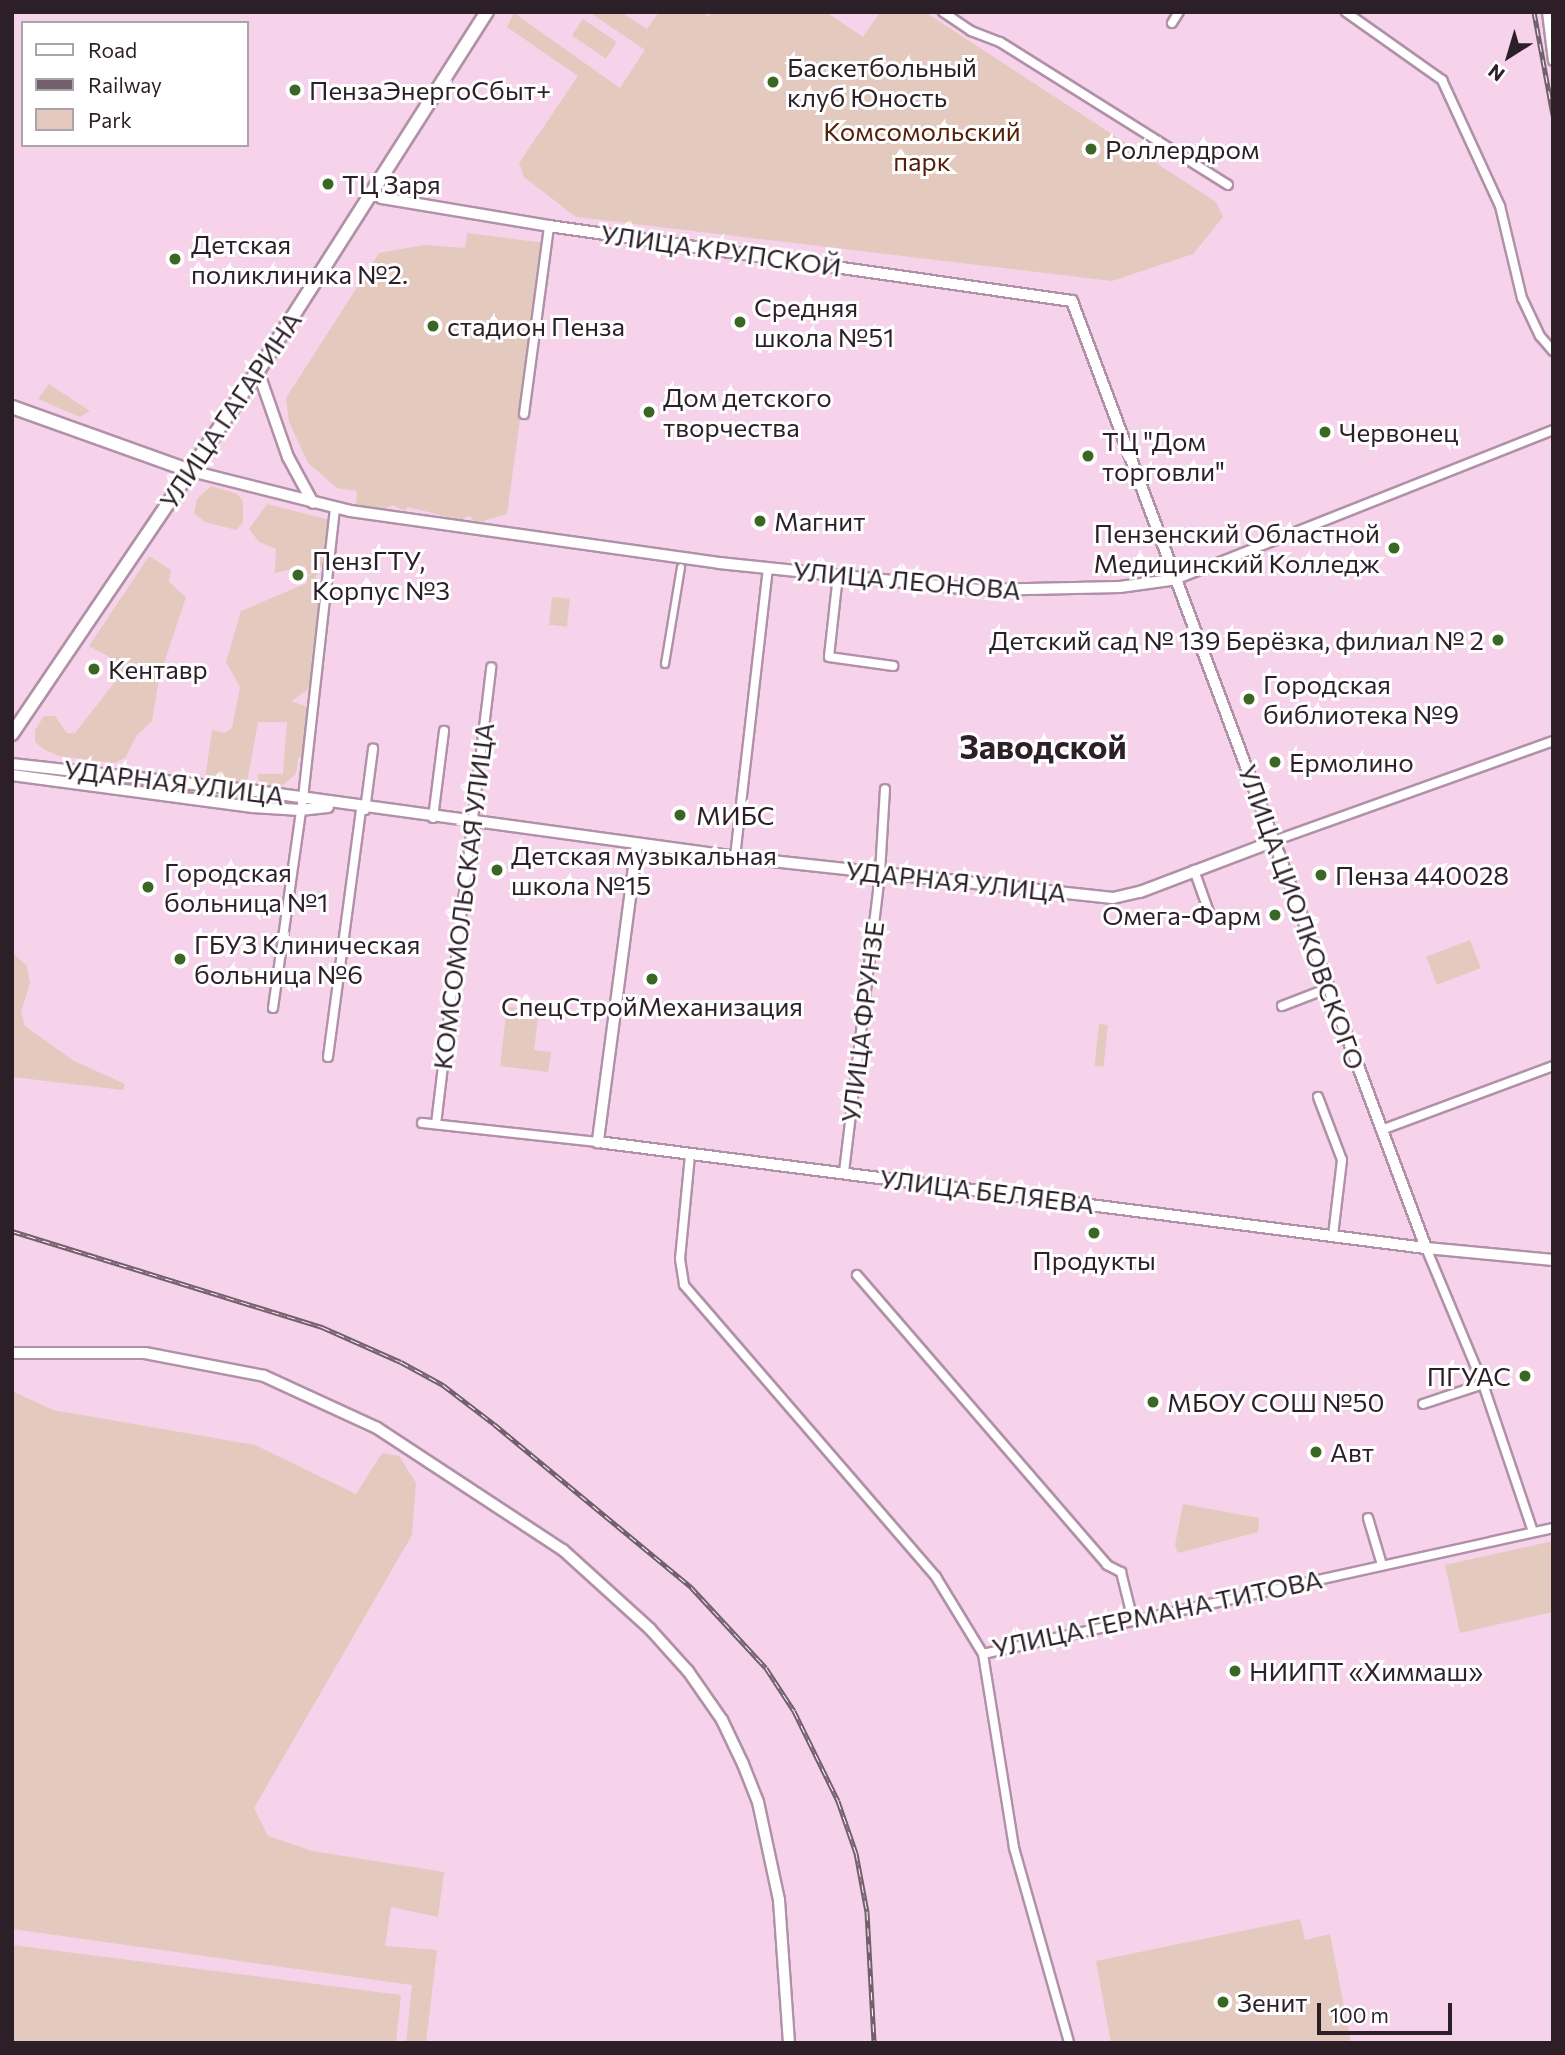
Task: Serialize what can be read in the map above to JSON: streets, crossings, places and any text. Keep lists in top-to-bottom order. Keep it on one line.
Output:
{"streets":{"main road":["УЛИЦА КРУПСКОЙ","УЛИЦА ГАГАРИНА","УЛИЦА ЛЕОНОВА","УЛИЦА ЦИОЛКОВСКОГО","УЛИЦА БЕЛЯЕВА"],"street":["УДАРНАЯ УЛИЦА","КОМСОМОЛЬСКАЯ УЛИЦА","УЛИЦА ФРУНЗЕ","УЛИЦА ГЕРМАНА ТИТОВА"]},"crossings":[["УЛИЦА КРУПСКОЙ","УЛИЦА ГАГАРИНА"],["УЛИЦА КРУПСКОЙ","УЛИЦА ЦИОЛКОВСКОГО"],["УЛИЦА ГАГАРИНА","УЛИЦА ЛЕОНОВА"],["УЛИЦА ЛЕОНОВА","УЛИЦА ЦИОЛКОВСКОГО"],["УДАРНАЯ УЛИЦА","КОМСОМОЛЬСКАЯ УЛИЦА"],["УДАРНАЯ УЛИЦА","УЛИЦА ЦИОЛКОВСКОГО"],["УДАРНАЯ УЛИЦА","УЛИЦА ФРУНЗЕ"],["КОМСОМОЛЬСКАЯ УЛИЦА","УЛИЦА БЕЛЯЕВА"],["УЛИЦА ЦИОЛКОВСКОГО","УЛИЦА БЕЛЯЕВА"],["УЛИЦА ЦИОЛКОВСКОГО","УЛИЦА ГЕРМАНА ТИТОВА"],["УЛИЦА ФРУНЗЕ","УЛИЦА БЕЛЯЕВА"],["УЛИЦА БЕЛЯЕВА","УЛИЦА ГЕРМАНА ТИТОВА"]],"districts":["Заводской"],"parks":["Комсомольский парк"],"places":["Баскетбольный клуб Юность","ПензаЭнергоСбыт+","Роллердром","ТЦ Заря","Детская поликлиника №2.","Средняя школа №51","стадион Пенза","Дом детского творчества","Червонец","ТЦ \"Дом торговли\"","Магнит","Пензенский Областной Медицинский Колледж","ПензГТУ, Корпус №3","Детский сад № 139 Берёзка, филиал № 2","Кентавр","Городская библиотека №9","Ермолино","МИБС","Детская музыкальная школа №15","Пенза 440028","Городская больница №1","Омега-Фарм","ГБУЗ Клиническая больница №6","СпецСтройМеханизация","Продукты","ПГУАС","МБОУ СОШ №50","Авт","НИИПТ «Химмаш»","Зенит"],"legend":["Road","Railway","Park"],"scale_bar":"100 m","north":"bottom left"}
